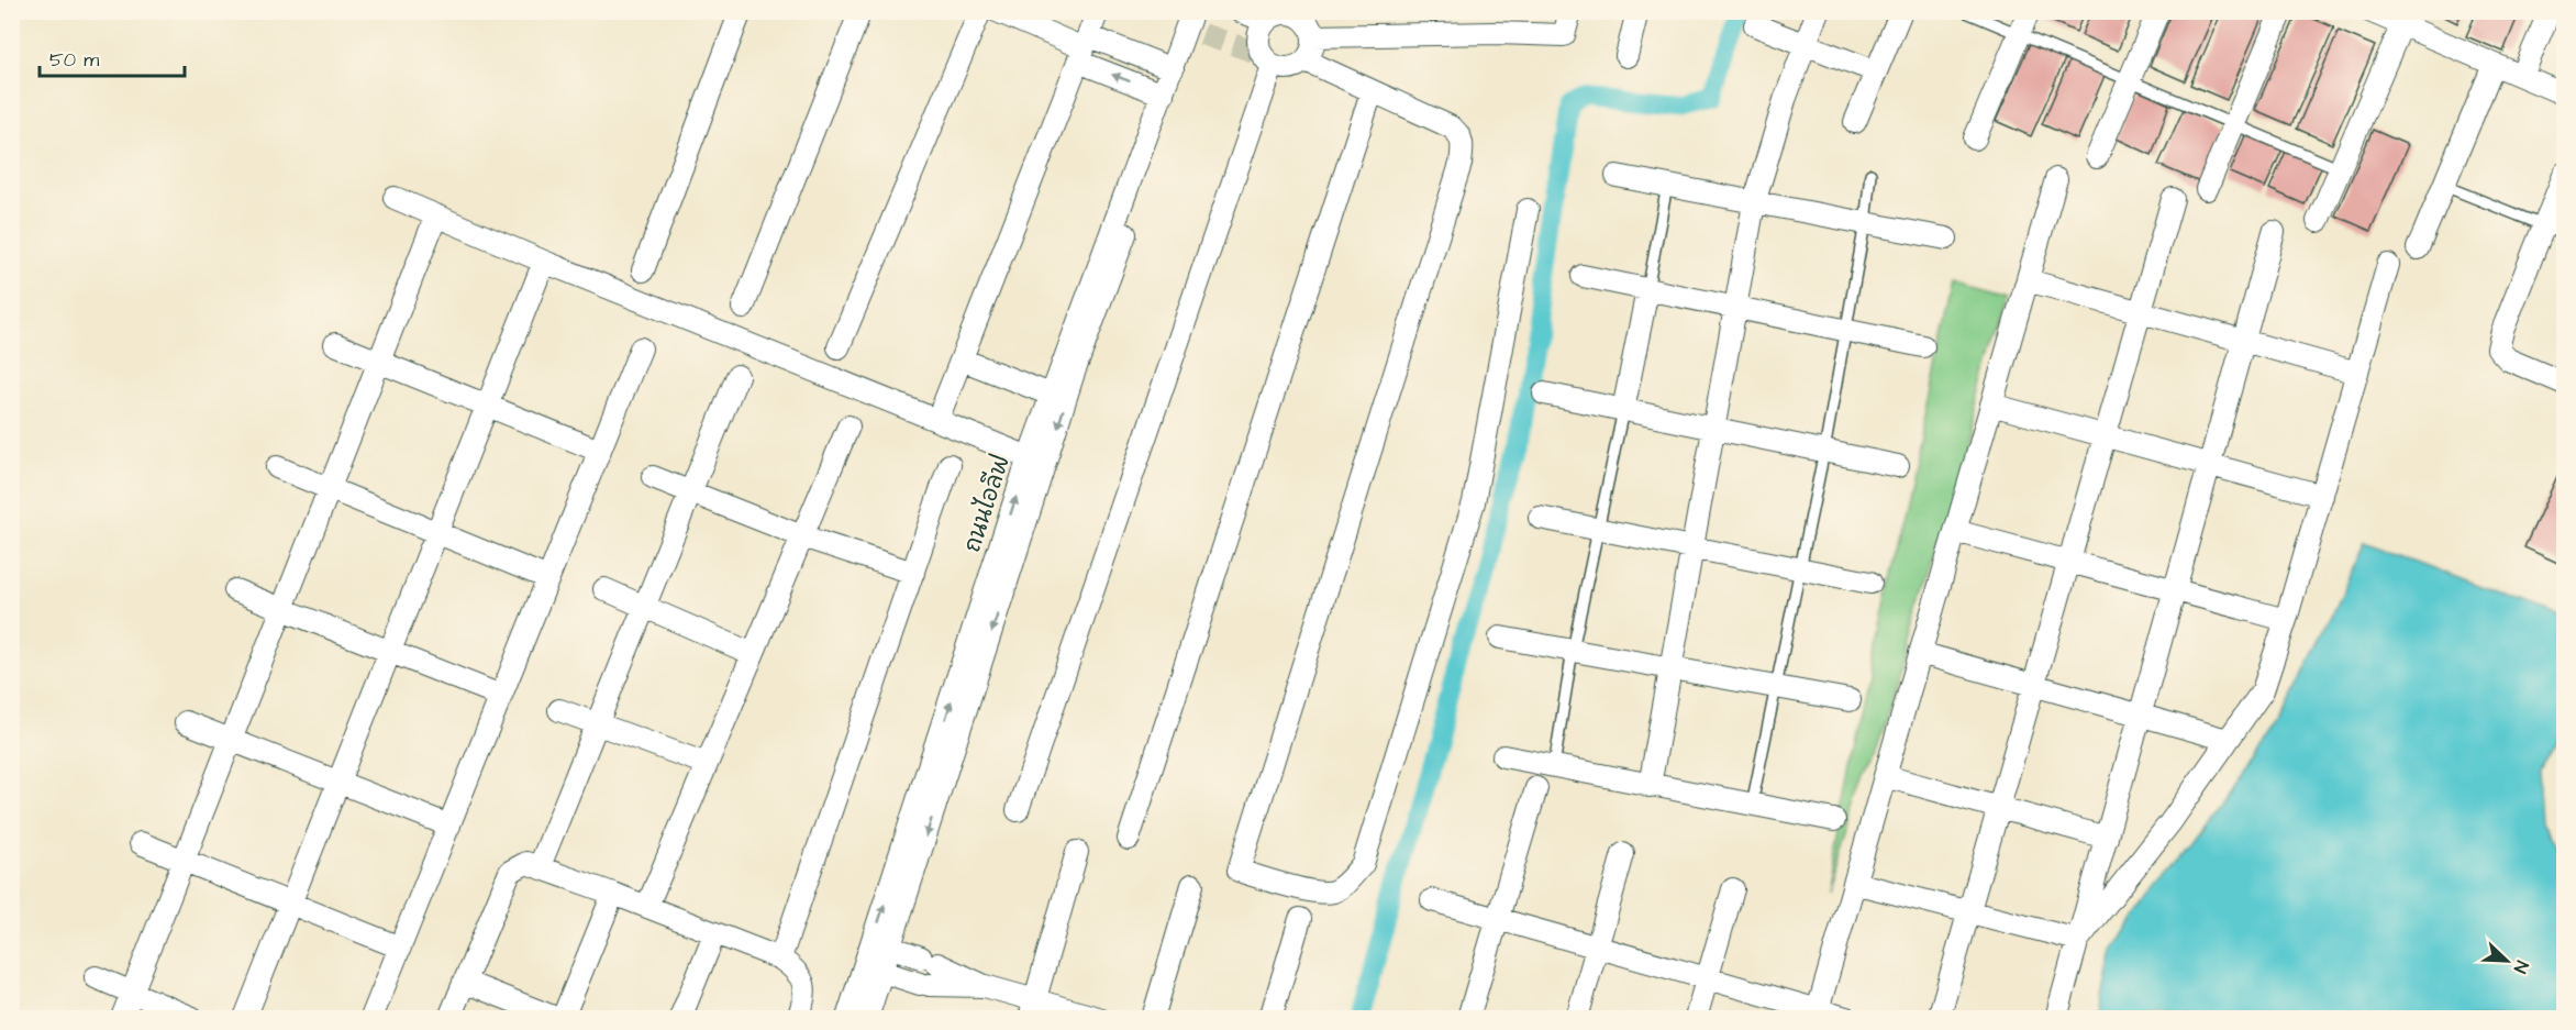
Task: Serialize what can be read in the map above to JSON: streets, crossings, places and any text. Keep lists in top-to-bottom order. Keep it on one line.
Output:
{"streets":{"street":["ถนนไอลีฟ"]},"scale_bar":"50 m","north":"bottom right"}
